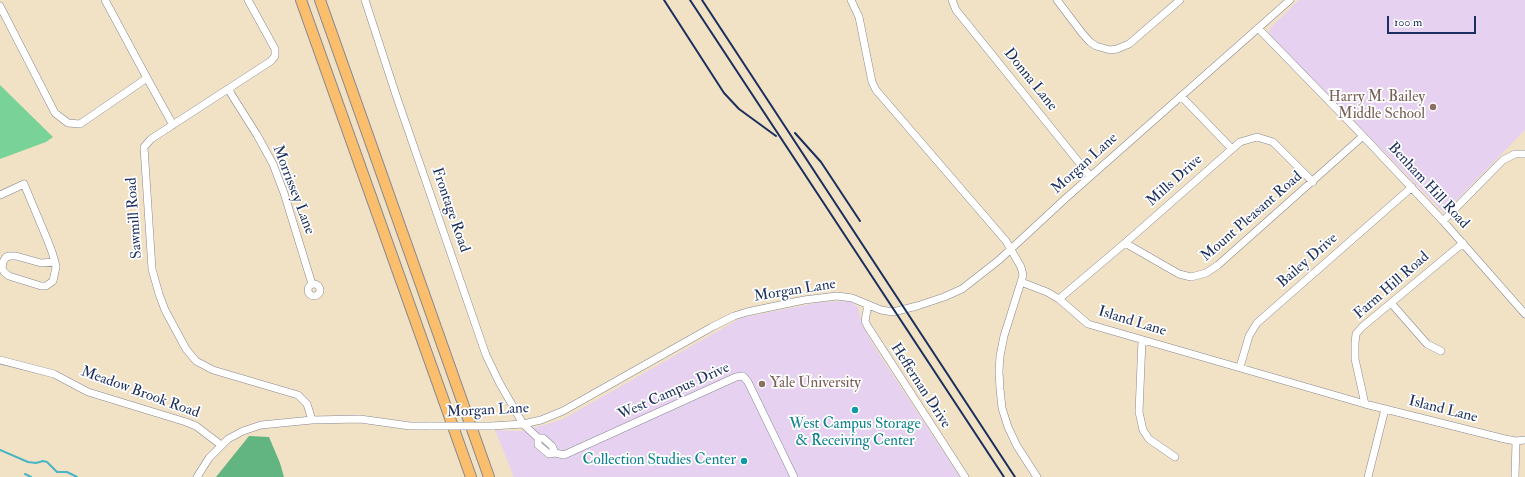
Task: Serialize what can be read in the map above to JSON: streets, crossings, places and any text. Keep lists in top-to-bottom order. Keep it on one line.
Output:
{"streets":{"street":["Donna Lane","Morgan Lane","Mills Drive","Benham Hill Road","Morrissey Lane","Frontage Road","Mount Pleasant Road","Sawmill Road","Bailey Drive","Farm Hill Road","Island Lane","Heffernan Drive","West Campus Drive","Meadow Brook Road"]},"crossings":[["Donna Lane","Morgan Lane"],["Morgan Lane","Benham Hill Road"],["Morgan Lane","Frontage Road"],["Morgan Lane","Sawmill Road"],["Morgan Lane","Heffernan Drive"],["Morgan Lane","West Campus Drive"],["Morgan Lane","Meadow Brook Road"],["Mills Drive","Mount Pleasant Road"],["Mills Drive","Island Lane"],["Benham Hill Road","Mount Pleasant Road"],["Benham Hill Road","Bailey Drive"],["Benham Hill Road","Farm Hill Road"],["Morrissey Lane","Sawmill Road"],["Frontage Road","West Campus Drive"],["Bailey Drive","Island Lane"],["Farm Hill Road","Island Lane"]],"places":["Harry M. Bailey Middle School","Yale University","West Campus Storage & Receiving Center","Collection Studies Center"],"scale_bar":"100 m"}
